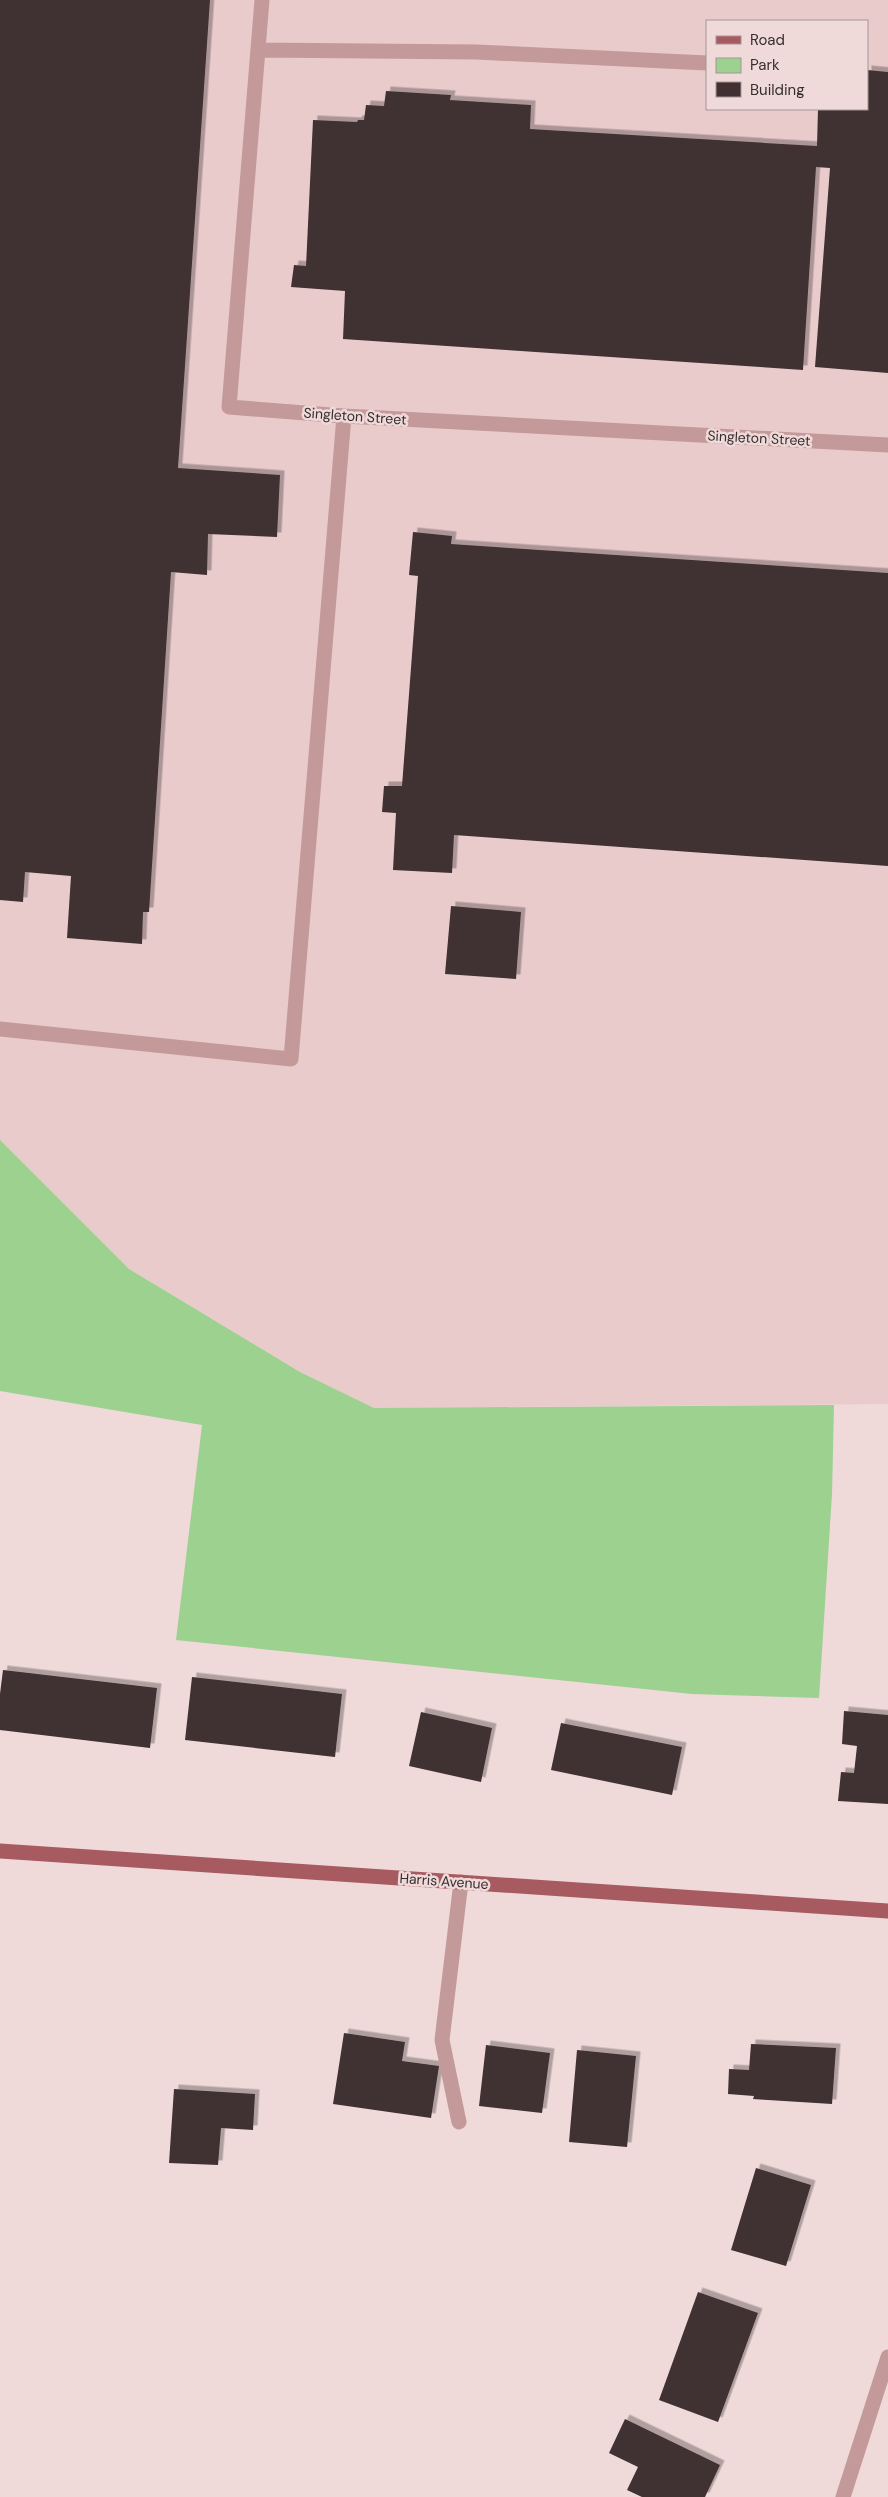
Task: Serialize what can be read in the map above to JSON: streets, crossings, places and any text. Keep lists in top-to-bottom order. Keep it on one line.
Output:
{"streets":{"main road":["Harris Avenue"],"street":["Singleton Street"]},"legend":["Road","Park","Building"]}
